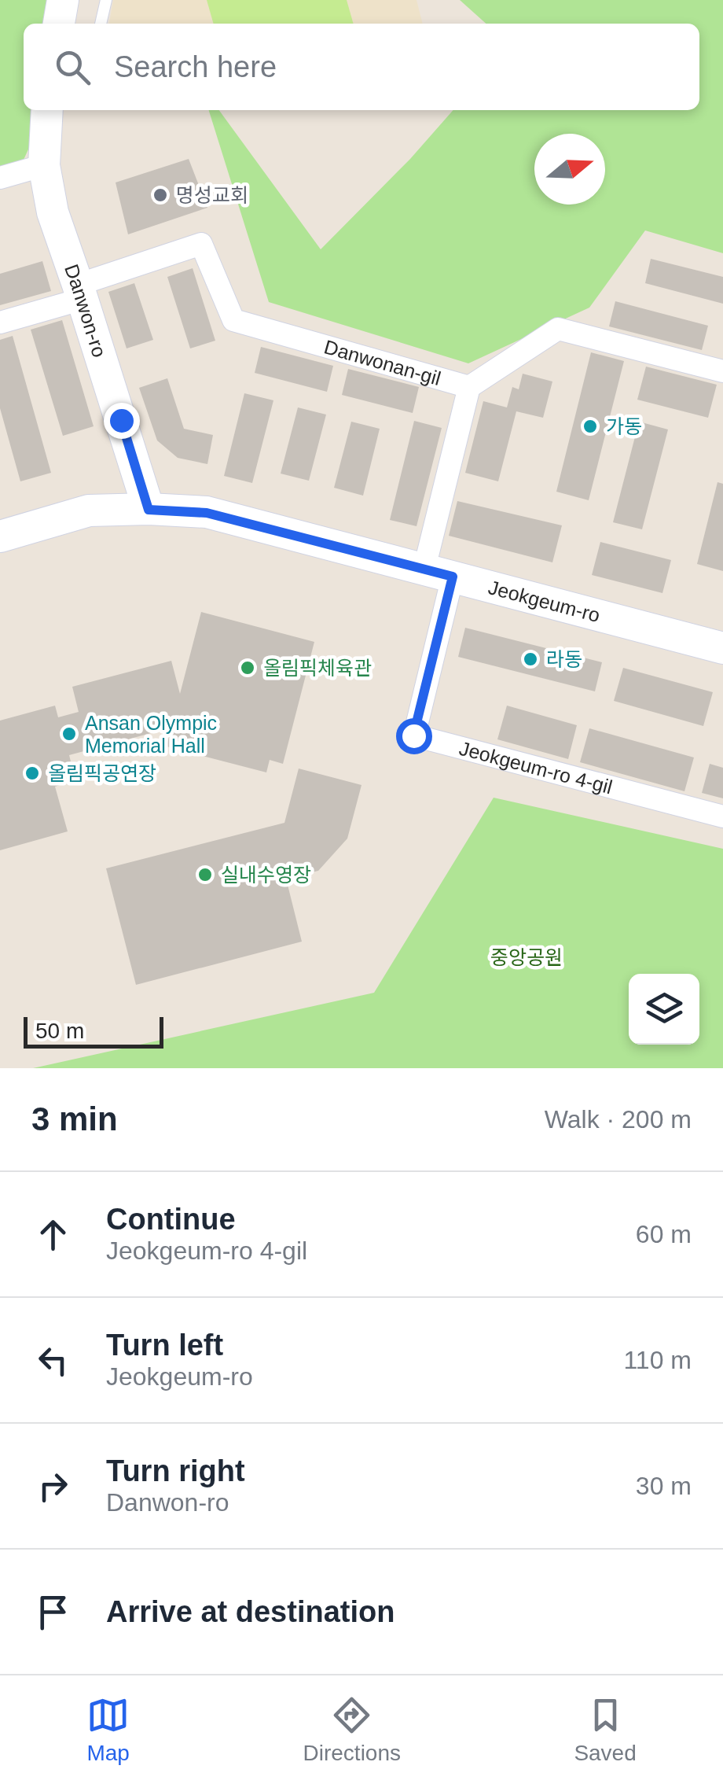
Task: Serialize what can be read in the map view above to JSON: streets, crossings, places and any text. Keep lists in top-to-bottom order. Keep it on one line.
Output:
{"streets":{"street":["Danwon-ro","Danwonan-gil","Jeokgeum-ro","Jeokgeum-ro 4-gil"]},"crossings":[["Danwon-ro","Danwonan-gil"],["Danwon-ro","Jeokgeum-ro"],["Jeokgeum-ro","Jeokgeum-ro 4-gil"]],"parks":["중앙공원"],"places":["명성교회","가동","라동","올림픽체육관","Ansan Olympic Memorial Hall","올림픽공연장","실내수영장"],"scale_bar":"50 m","north":"right","page":{"search":"Search here","scale":"50 m","heading":["3 min","Walk · 200 m"],"list":[["Continue","Jeokgeum-ro 4-gil","60 m"],["Turn left","Jeokgeum-ro","110 m"],["Turn right","Danwon-ro","30 m"],"Arrive at destination"],"nav":["Map","Directions","Saved"]}}
